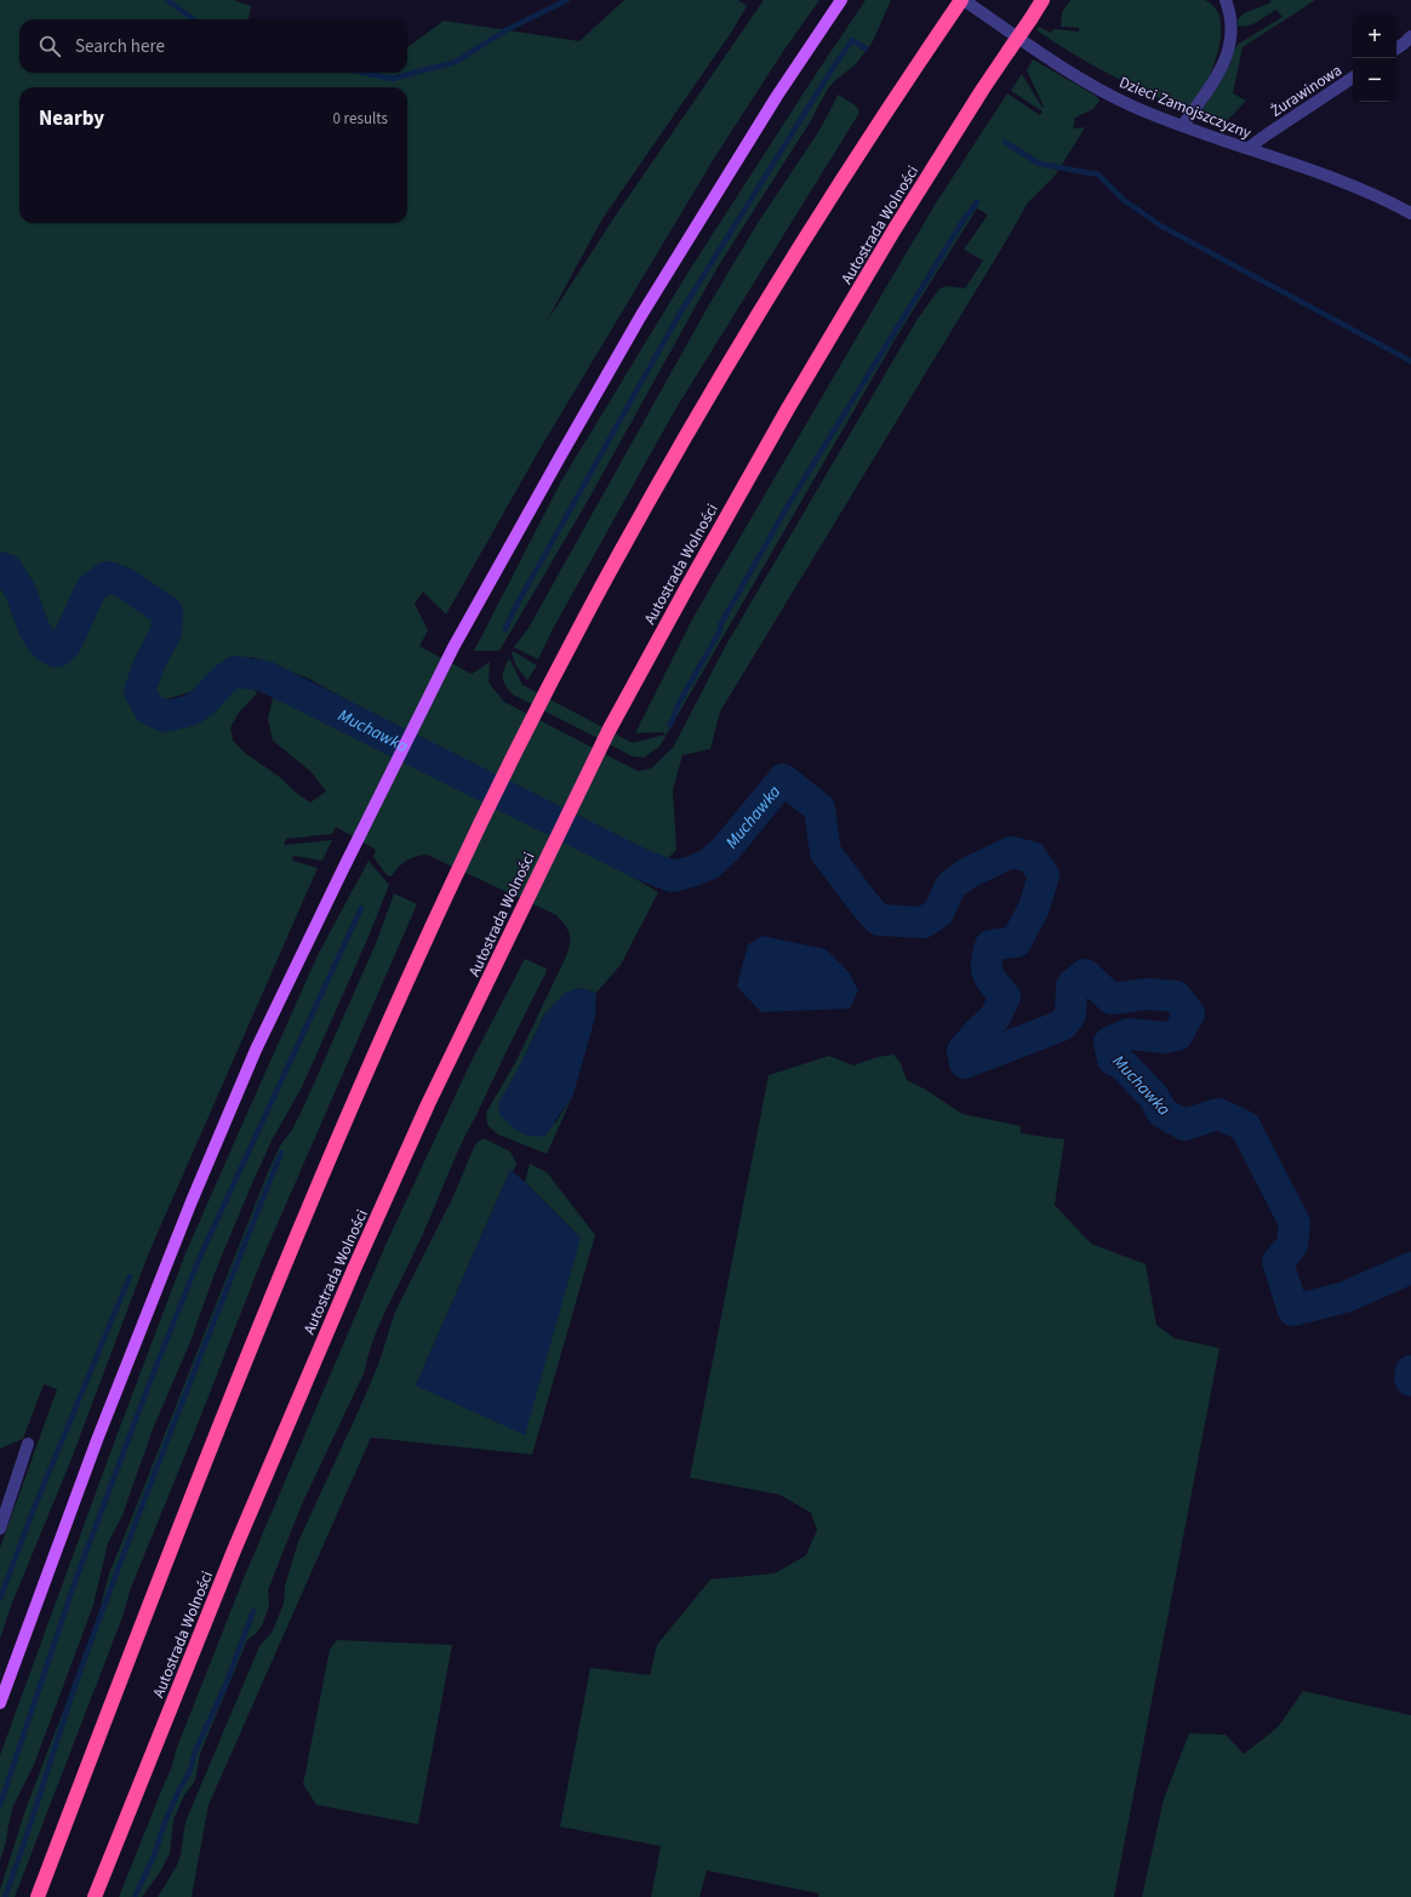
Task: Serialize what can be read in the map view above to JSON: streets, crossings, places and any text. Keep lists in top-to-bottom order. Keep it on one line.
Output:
{"streets":{"highway":["Autostrada Wolności"],"street":["Żurawinowa","Dzieci Zamojszczyzny"]},"crossings":[["Żurawinowa","Dzieci Zamojszczyzny"]],"water":["Muchawka"],"page":{"map_buttons":["+","−"],"search":"Search here","heading":["Nearby","0 results"]}}
